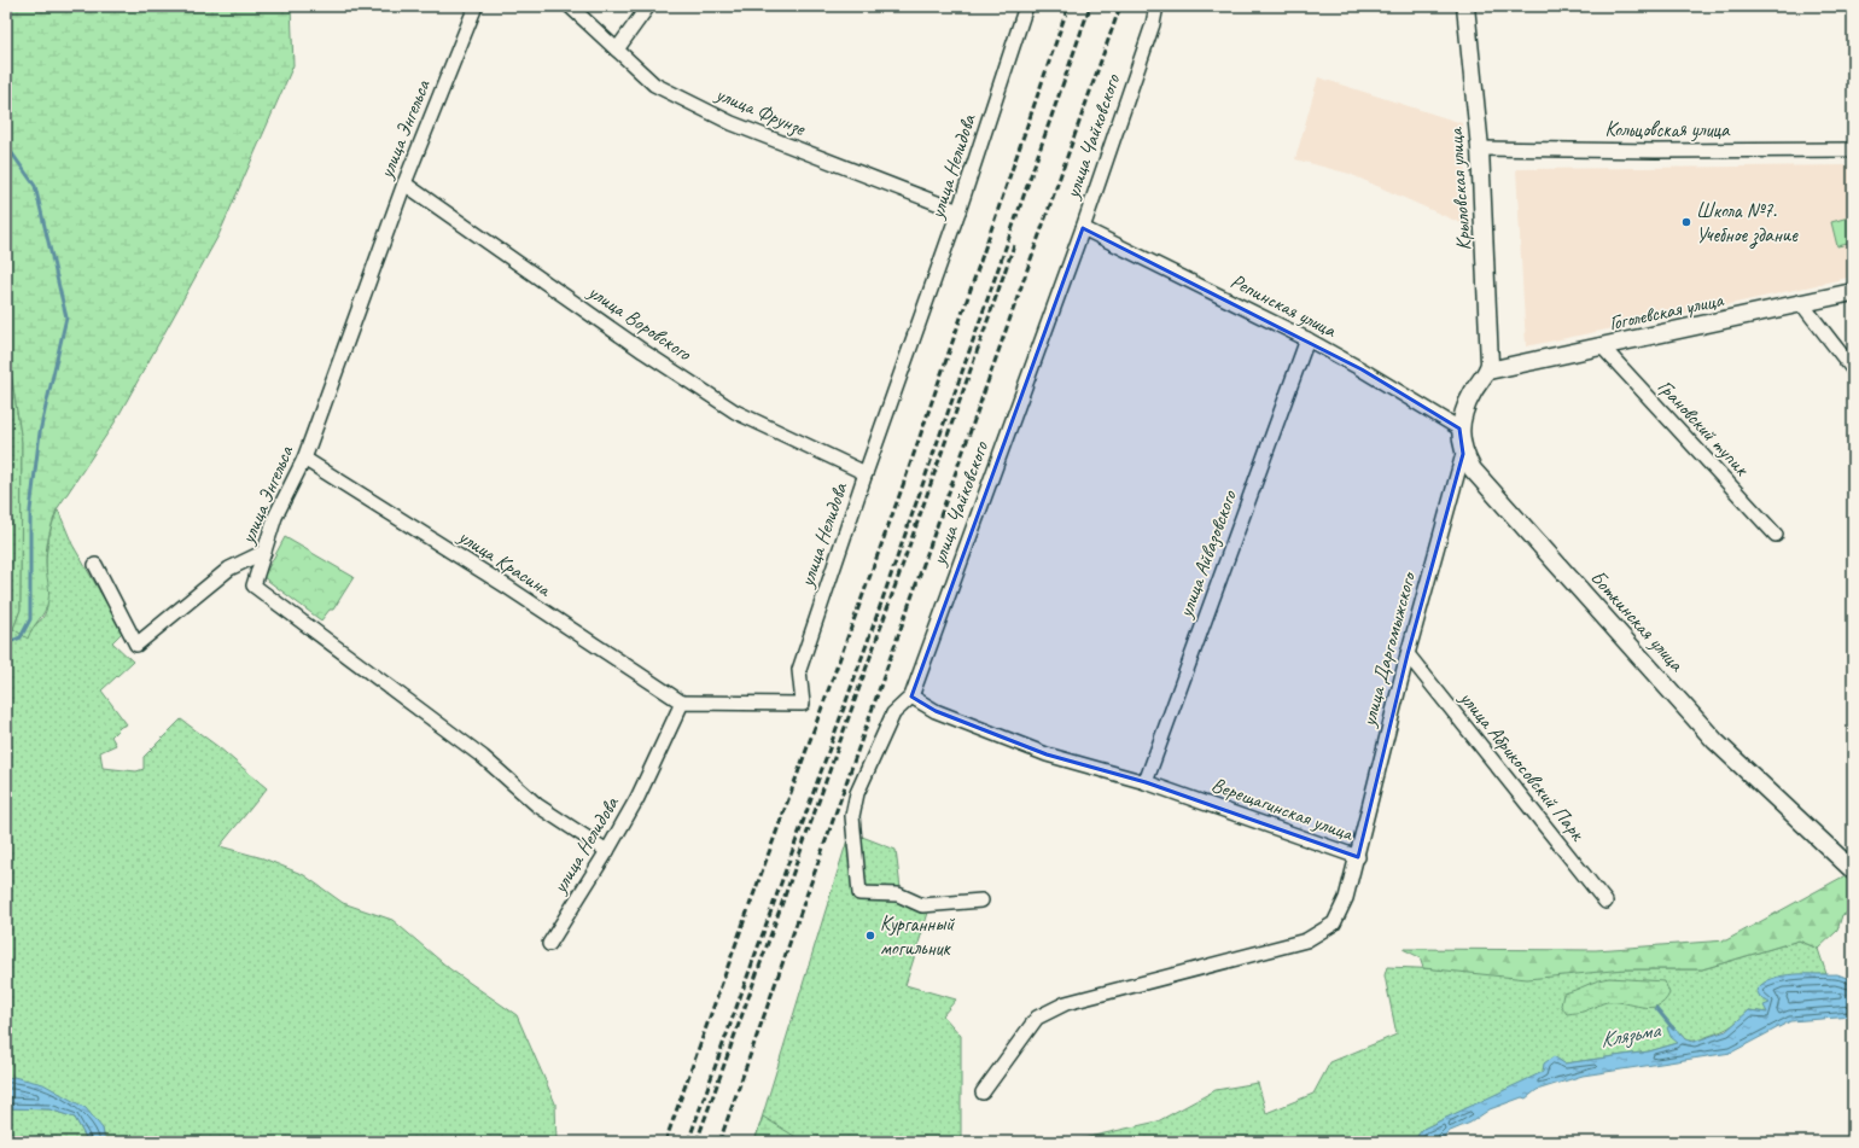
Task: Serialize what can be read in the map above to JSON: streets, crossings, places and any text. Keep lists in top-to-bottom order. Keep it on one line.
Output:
{"streets":{"street":["улица Фрунзе","улица Энгельса","Кольцовская улица","улица Чайковского","улица Нелидова","Крыловская улица","Репинская улица","Гоголевская улица","улица Воровского","Грановский тупик","улица Айвазовского","улица Красина","Боткинская улица","улица Даргомыжского","улица Абрикосовский Парк","Верещагинская улица"]},"crossings":[["улица Фрунзе","улица Нелидова"],["улица Энгельса","улица Нелидова"],["улица Энгельса","улица Воровского"],["улица Энгельса","улица Красина"],["Кольцовская улица","Крыловская улица"],["улица Чайковского","Репинская улица"],["улица Чайковского","Верещагинская улица"],["улица Нелидова","улица Воровского"],["улица Нелидова","улица Красина"],["Крыловская улица","Гоголевская улица"],["Крыловская улица","Боткинская улица"],["Репинская улица","улица Айвазовского"],["Репинская улица","Боткинская улица"],["Гоголевская улица","Грановский тупик"],["Гоголевская улица","Боткинская улица"],["улица Айвазовского","Верещагинская улица"],["Боткинская улица","улица Даргомыжского"],["улица Даргомыжского","улица Абрикосовский Парк"],["улица Даргомыжского","Верещагинская улица"]],"water":["Клязьма"],"places":["Школа №7. Учебное здание","Курганный могильник"]}
